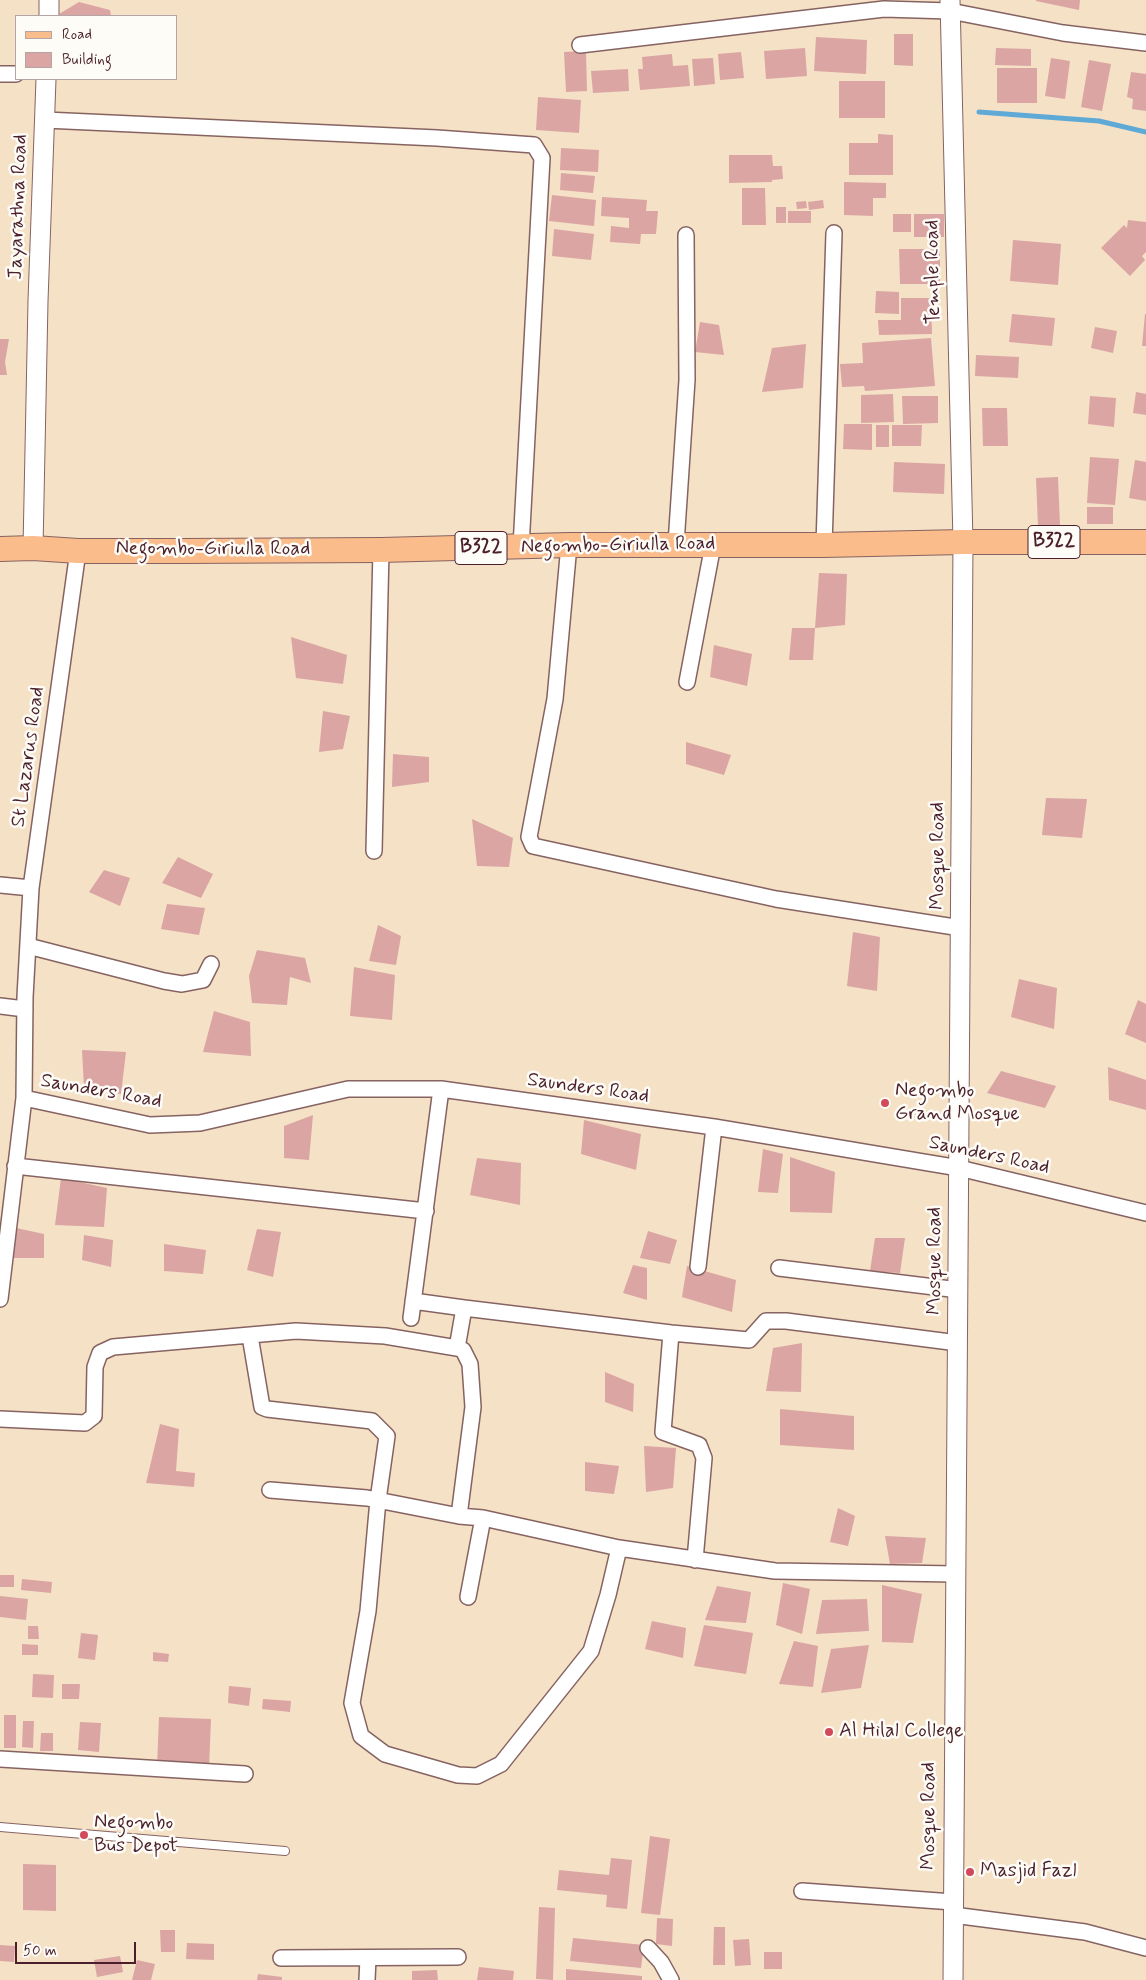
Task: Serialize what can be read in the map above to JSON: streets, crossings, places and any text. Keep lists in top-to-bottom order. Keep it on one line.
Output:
{"streets":{"main road":["B322","Negombo-Giriulla Road"],"street":["Jayarathna Road","Temple Road","St Lazarus Road","Mosque Road","Saunders Road"]},"crossings":[["Jayarathna Road","Negombo-Giriulla Road"],["Temple Road","Negombo-Giriulla Road"],["Temple Road","Mosque Road"],["Negombo-Giriulla Road","St Lazarus Road"],["Negombo-Giriulla Road","Mosque Road"],["St Lazarus Road","Saunders Road"],["Mosque Road","Saunders Road"]],"places":["Negombo Grand Mosque","Al Hilal College","Negombo Bus Depot","Masjid Fazl"],"legend":["Road","Building"],"scale_bar":"50 m"}
